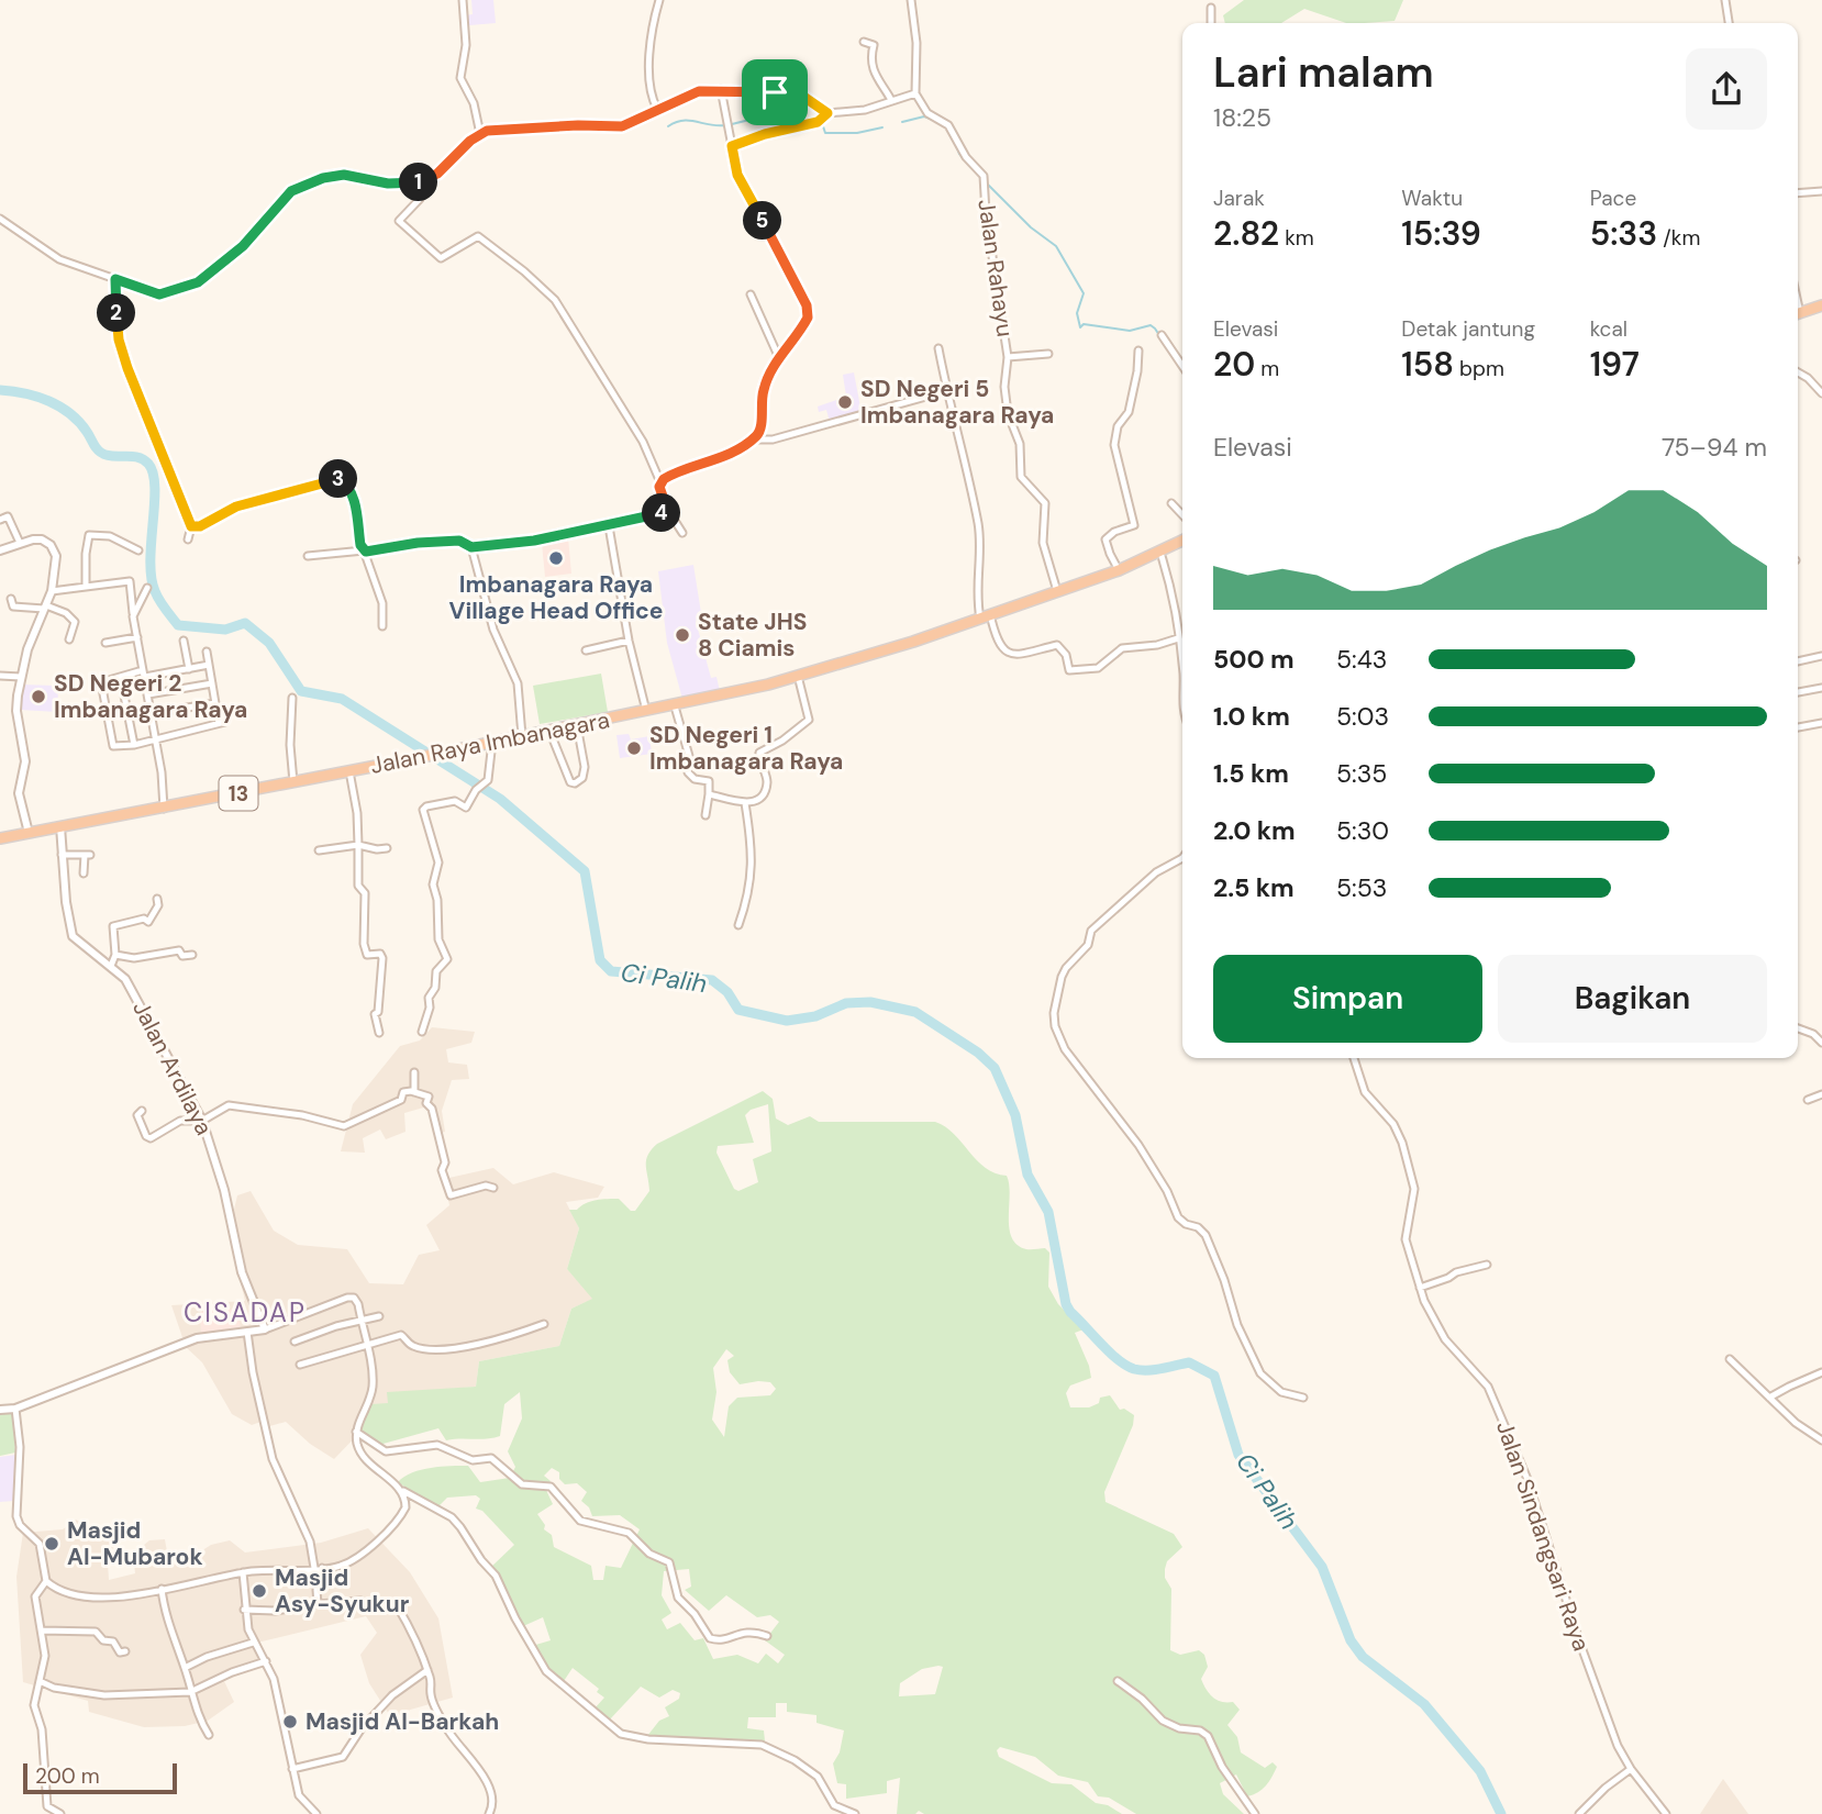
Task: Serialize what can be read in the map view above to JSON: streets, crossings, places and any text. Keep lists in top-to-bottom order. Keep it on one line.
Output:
{"streets":{"highway":["Jalan Raya Imbanagara","13"],"street":["Jalan Rahayu","Jalan Ardilaya","Jalan Sindangsari Raya"]},"crossings":[["Jalan Rahayu","Jalan Raya Imbanagara"],["Jalan Raya Imbanagara","Jalan Ardilaya"]],"districts":["CISADAP"],"water":["Ci Palih"],"places":["SD Negeri 5 Imbanagara Raya","Imbanagara Raya Village Head Office","State JHS 8 Ciamis","SD Negeri 2 Imbanagara Raya","SD Negeri 1 Imbanagara Raya","Masjid Al-Mubarok","Masjid Asy-Syukur","Masjid Al-Barkah"],"scale_bar":"200 m","page":{"heading":["Lari malam","18:25"],"stats":[["Jarak","2.82 km"],["Waktu","15:39"],["Pace","5:33 /km"],["Elevasi","20 m"],["Detak jantung","158 bpm"],["kcal","197"]],"pins":["1","5","2","3","4"],"chart":["Elevasi","75–94 m"],"list":[{"name":"500 m","note":"5:43"},{"name":"1.0 km","note":"5:03"},{"name":"1.5 km","note":"5:35"},{"name":"2.0 km","note":"5:30"},{"name":"2.5 km","note":"5:53"}],"buttons":["Simpan","Bagikan"],"scale":"200 m"}}
